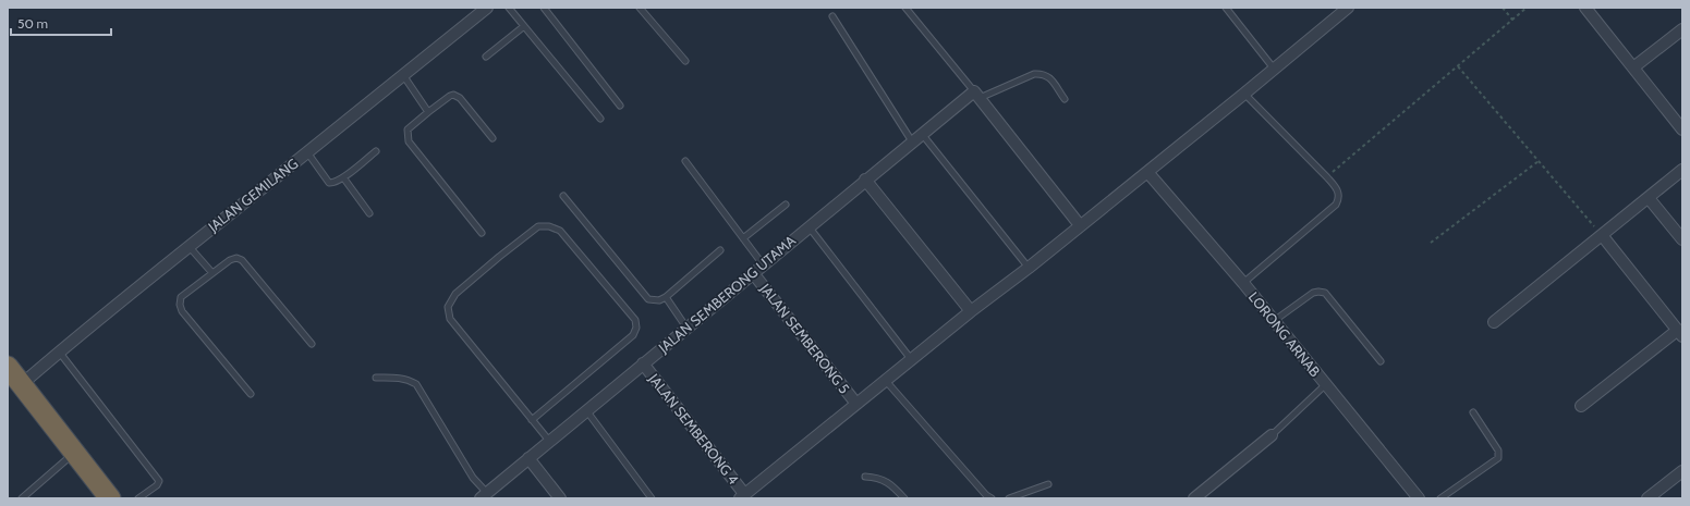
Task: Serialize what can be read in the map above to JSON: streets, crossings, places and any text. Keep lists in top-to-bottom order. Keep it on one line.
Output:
{"streets":{"street":["JALAN GEMILANG","JALAN SEMBERONG UTAMA","LORONG ARNAB","JALAN SEMBERONG 5","JALAN SEMBERONG 4"]},"crossings":[["JALAN SEMBERONG UTAMA","JALAN SEMBERONG 5"],["JALAN SEMBERONG UTAMA","JALAN SEMBERONG 4"]],"scale_bar":"50 m"}
